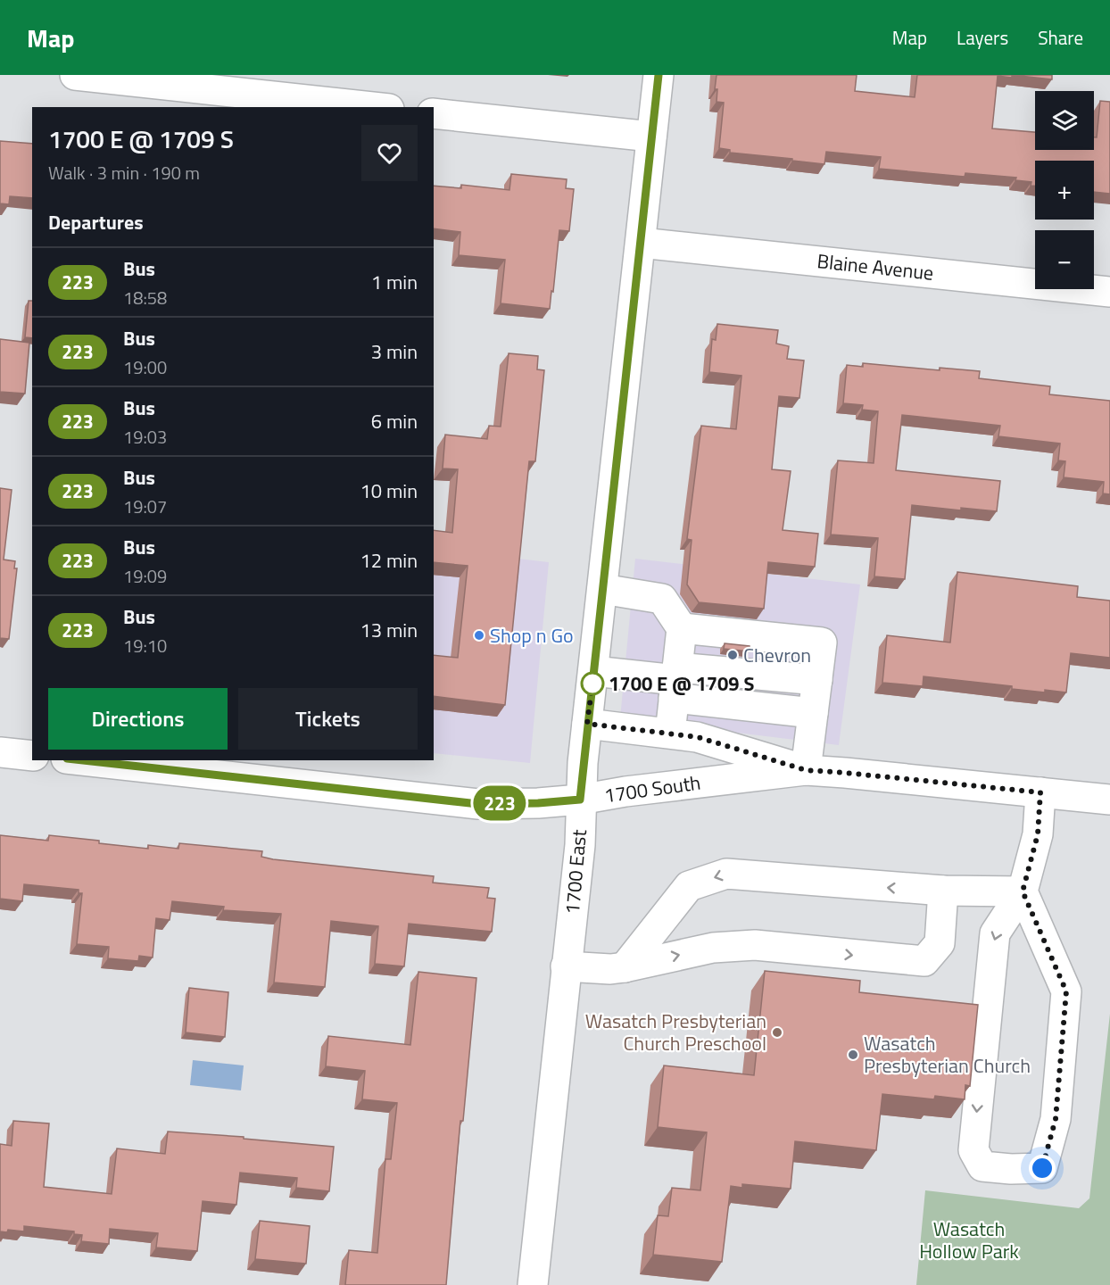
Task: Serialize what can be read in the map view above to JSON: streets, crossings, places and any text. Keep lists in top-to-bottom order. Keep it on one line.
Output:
{"streets":{"street":["Blaine Avenue","1700 South","1700 East"]},"crossings":[["Blaine Avenue","1700 East"],["1700 South","1700 East"]],"parks":["Wasatch Hollow Park"],"places":["Shop n Go","Chevron","1700 E @ 1709 S","Wasatch Presbyterian Church Preschool","Wasatch Presbyterian Church"],"lines":["bus line 223"],"page":{"header":"Map","nav":["Map","Layers","Share"],"on_map":"223","map_buttons":["+","−"],"heading":[["1700 E @ 1709 S","Walk · 3 min · 190 m"],"Departures"],"list":[{"mark":"223","name":"Bus","note":"18:58","value":"1 min"},{"mark":"223","name":"Bus","note":"19:00","value":"3 min"},{"mark":"223","name":"Bus","note":"19:03","value":"6 min"},{"mark":"223","name":"Bus","note":"19:07","value":"10 min"},{"mark":"223","name":"Bus","note":"19:09","value":"12 min"},{"mark":"223","name":"Bus","note":"19:10","value":"13 min"}],"buttons":["Directions","Tickets"]}}
